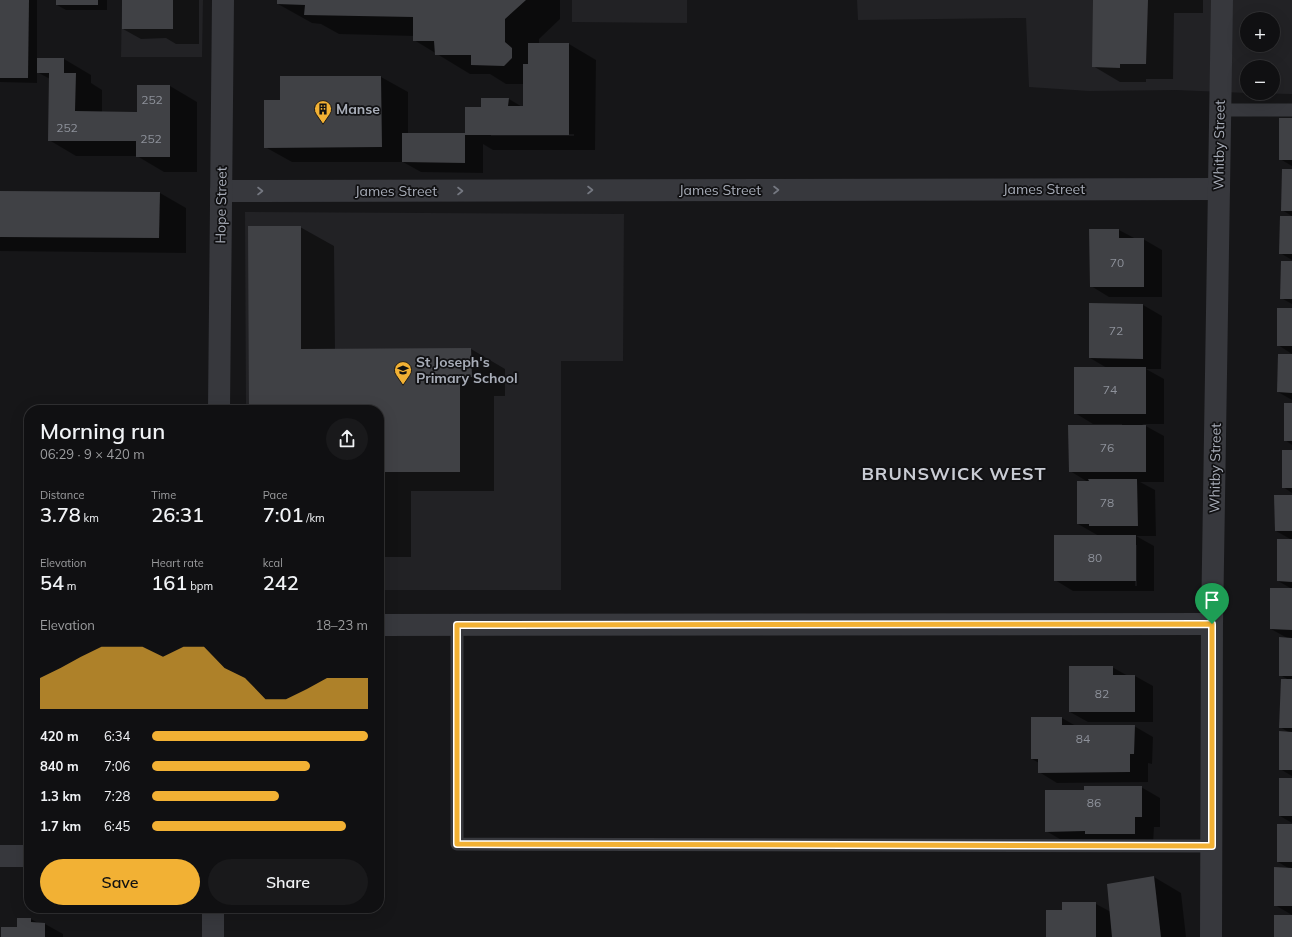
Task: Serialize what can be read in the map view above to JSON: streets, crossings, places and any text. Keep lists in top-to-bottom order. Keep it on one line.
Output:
{"streets":{"street":["Whitby Street","James Street","Hope Street"]},"crossings":[["Whitby Street","James Street"],["James Street","Hope Street"]],"one_way":["James Street"],"districts":["BRUNSWICK WEST"],"places":{"building":["Manse"],"school or university":["St Joseph's Primary School"]},"house_numbers":["252","252","252","70","72","74","76","78","80","82","84","86"],"page":{"map_buttons":["+","−"],"heading":["Morning run","06:29 · 9 × 420 m"],"stats":[["Distance","3.78 km"],["Time","26:31"],["Pace","7:01 /km"],["Elevation","54 m"],["Heart rate","161 bpm"],["kcal","242"]],"chart":["Elevation","18–23 m"],"list":[{"name":"420 m","note":"6:34"},{"name":"840 m","note":"7:06"},{"name":"1.3 km","note":"7:28"},{"name":"1.7 km","note":"6:45"}],"buttons":["Save","Share"]}}
